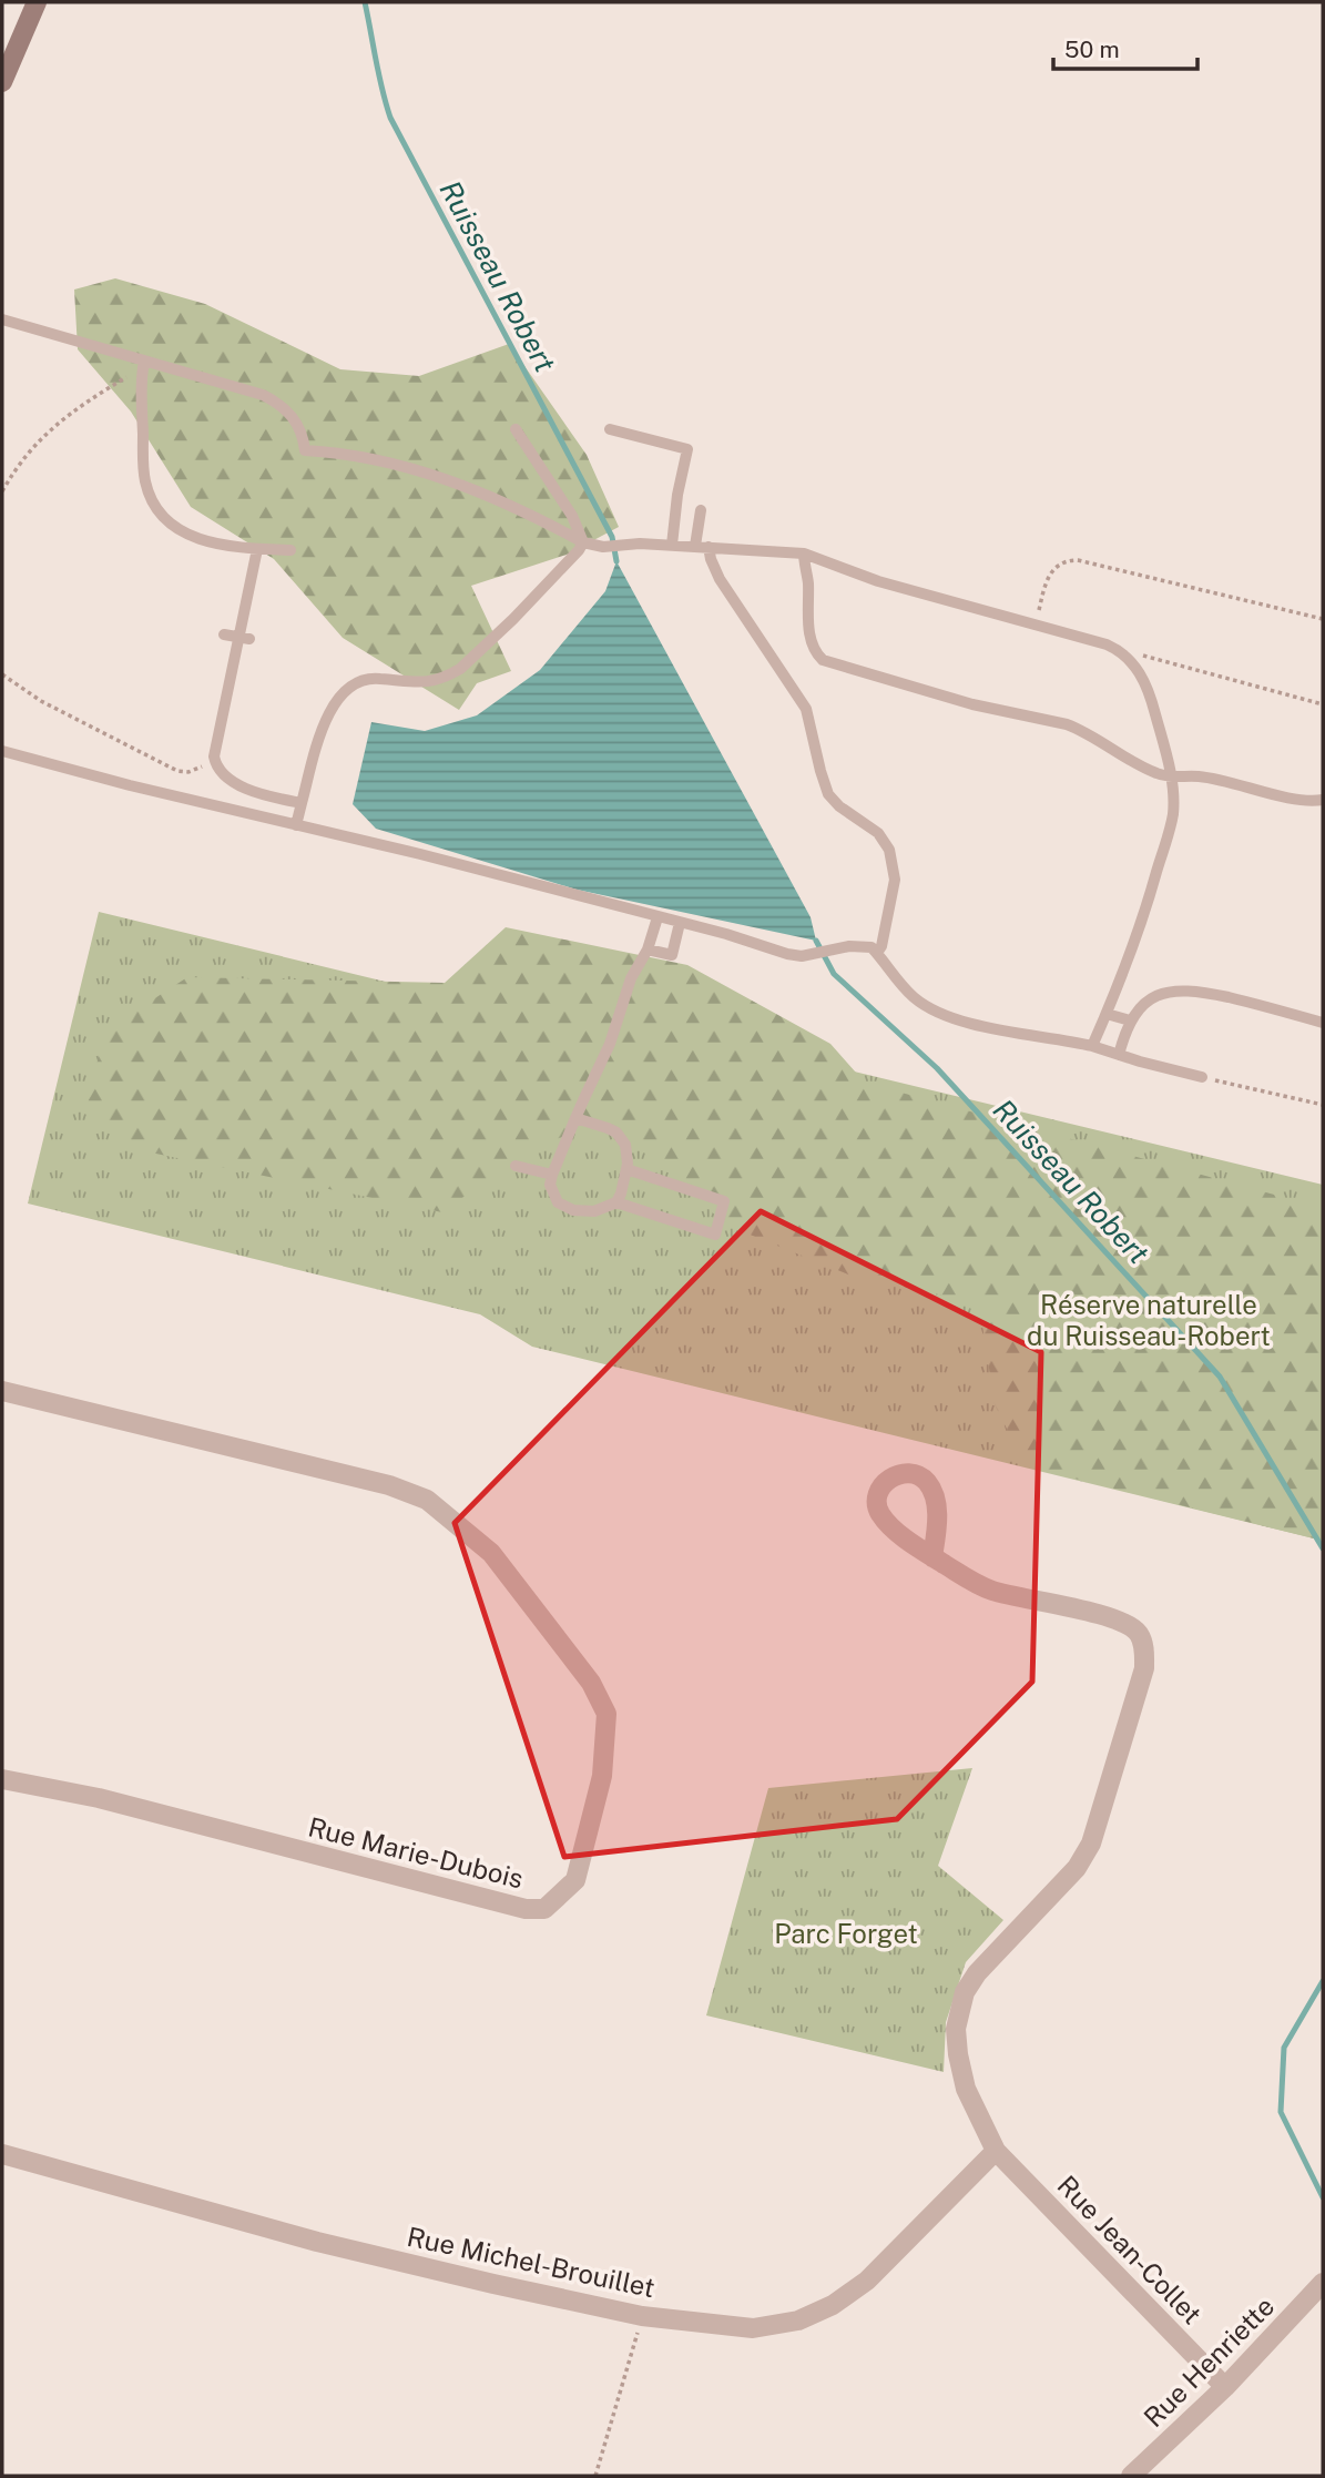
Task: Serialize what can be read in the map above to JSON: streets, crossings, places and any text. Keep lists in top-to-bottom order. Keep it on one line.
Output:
{"streets":{"street":["Rue Marie-Dubois","Rue Jean-Collet","Rue Michel-Brouillet","Rue Henriette"]},"crossings":[["Rue Jean-Collet","Rue Michel-Brouillet"],["Rue Jean-Collet","Rue Henriette"]],"water":["Ruisseau Robert"],"parks":["Réserve naturelle du Ruisseau-Robert","Parc Forget"],"scale_bar":"50 m"}
